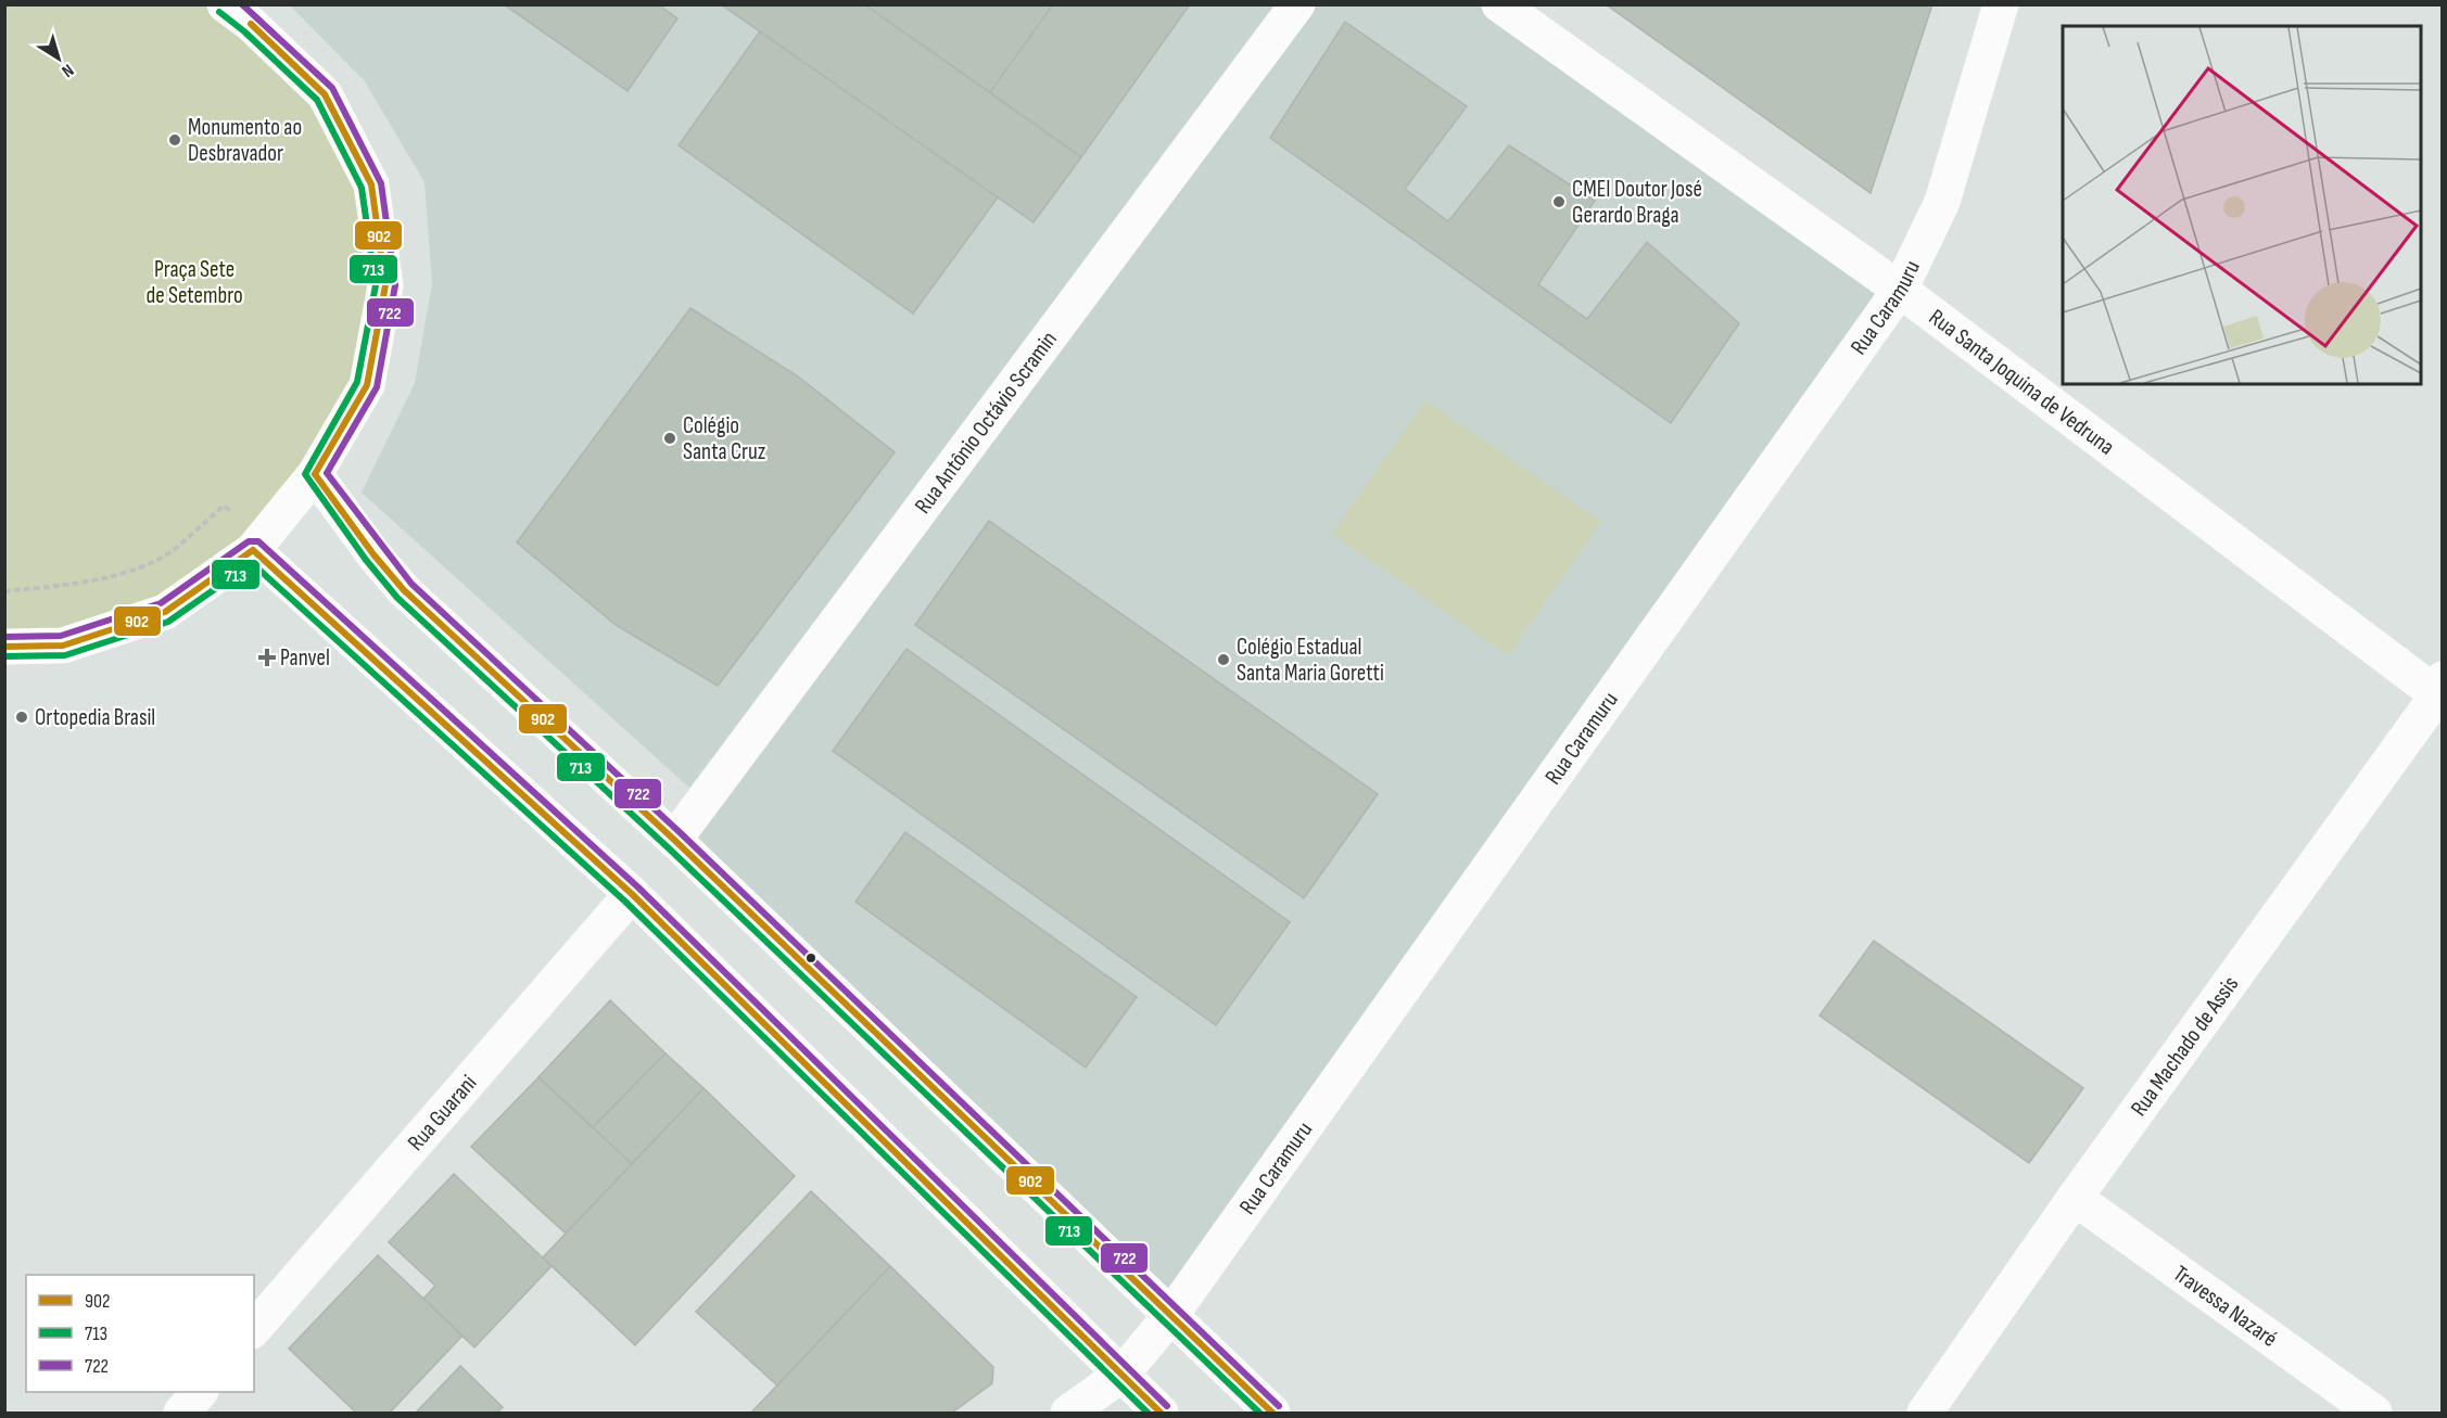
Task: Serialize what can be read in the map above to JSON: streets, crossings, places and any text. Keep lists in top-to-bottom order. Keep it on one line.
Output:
{"streets":{"street":["Rua Caramuru","Rua Santa Joquina de Vedruna","Rua Antônio Octávio Scramin","Rua Machado de Assis","Rua Guarani","Travessa Nazaré"]},"crossings":[["Rua Caramuru","Rua Santa Joquina de Vedruna"],["Rua Santa Joquina de Vedruna","Rua Machado de Assis"],["Rua Machado de Assis","Travessa Nazaré"]],"parks":["Praça Sete de Setembro"],"places":{"other":["Monumento ao Desbravador","CMEI Doutor José Gerardo Braga","Colégio Santa Cruz","Colégio Estadual Santa Maria Goretti","Ortopedia Brasil"],"health":["Panvel"]},"lines":["transit line 722","transit line 713","transit line 902"],"legend":["902","713","722"],"north":"bottom right"}
